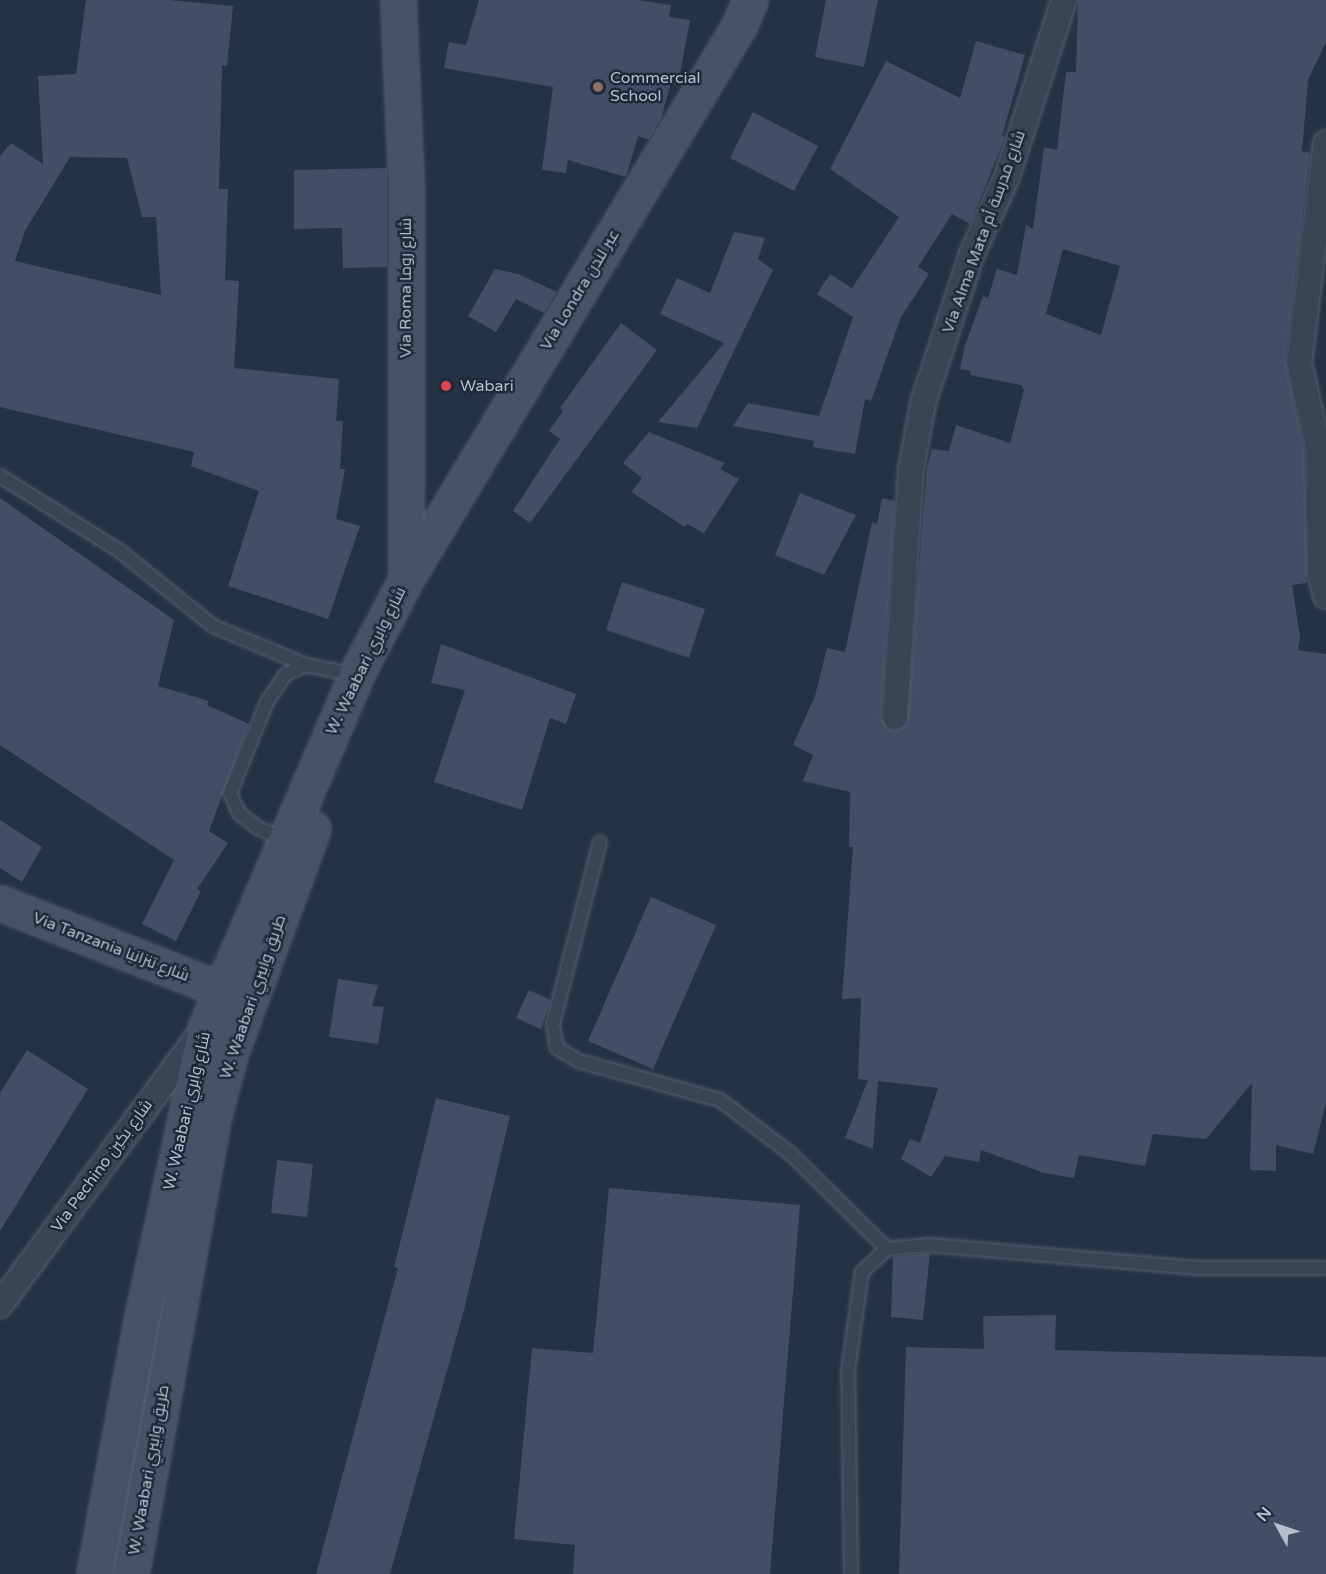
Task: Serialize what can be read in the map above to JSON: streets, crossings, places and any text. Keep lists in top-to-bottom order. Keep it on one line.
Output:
{"streets":{"main road":["Via Roma شارع روما","Vía Londra عبر لندن","W. Waabari شارع وابري","Via Tanzania شارع تنزانيا","W. Waabari طريق وابيري"],"street":["Via Alma Mata شارع مدرسة أم","Via Pechino شارع بكين"]},"crossings":[["Via Roma شارع روما","Vía Londra عبر لندن"],["Via Roma شارع روما","W. Waabari شارع وابري"],["Via Roma شارع روما","W. Waabari طريق وابيري"],["Vía Londra عبر لندن","W. Waabari شارع وابري"],["Vía Londra عبر لندن","W. Waabari طريق وابيري"],["W. Waabari شارع وابري","Via Tanzania شارع تنزانيا"],["W. Waabari شارع وابري","W. Waabari طريق وابيري"],["W. Waabari شارع وابري","Via Pechino شارع بكين"]],"places":["Commercial School","Wabari"],"north":"top left"}
